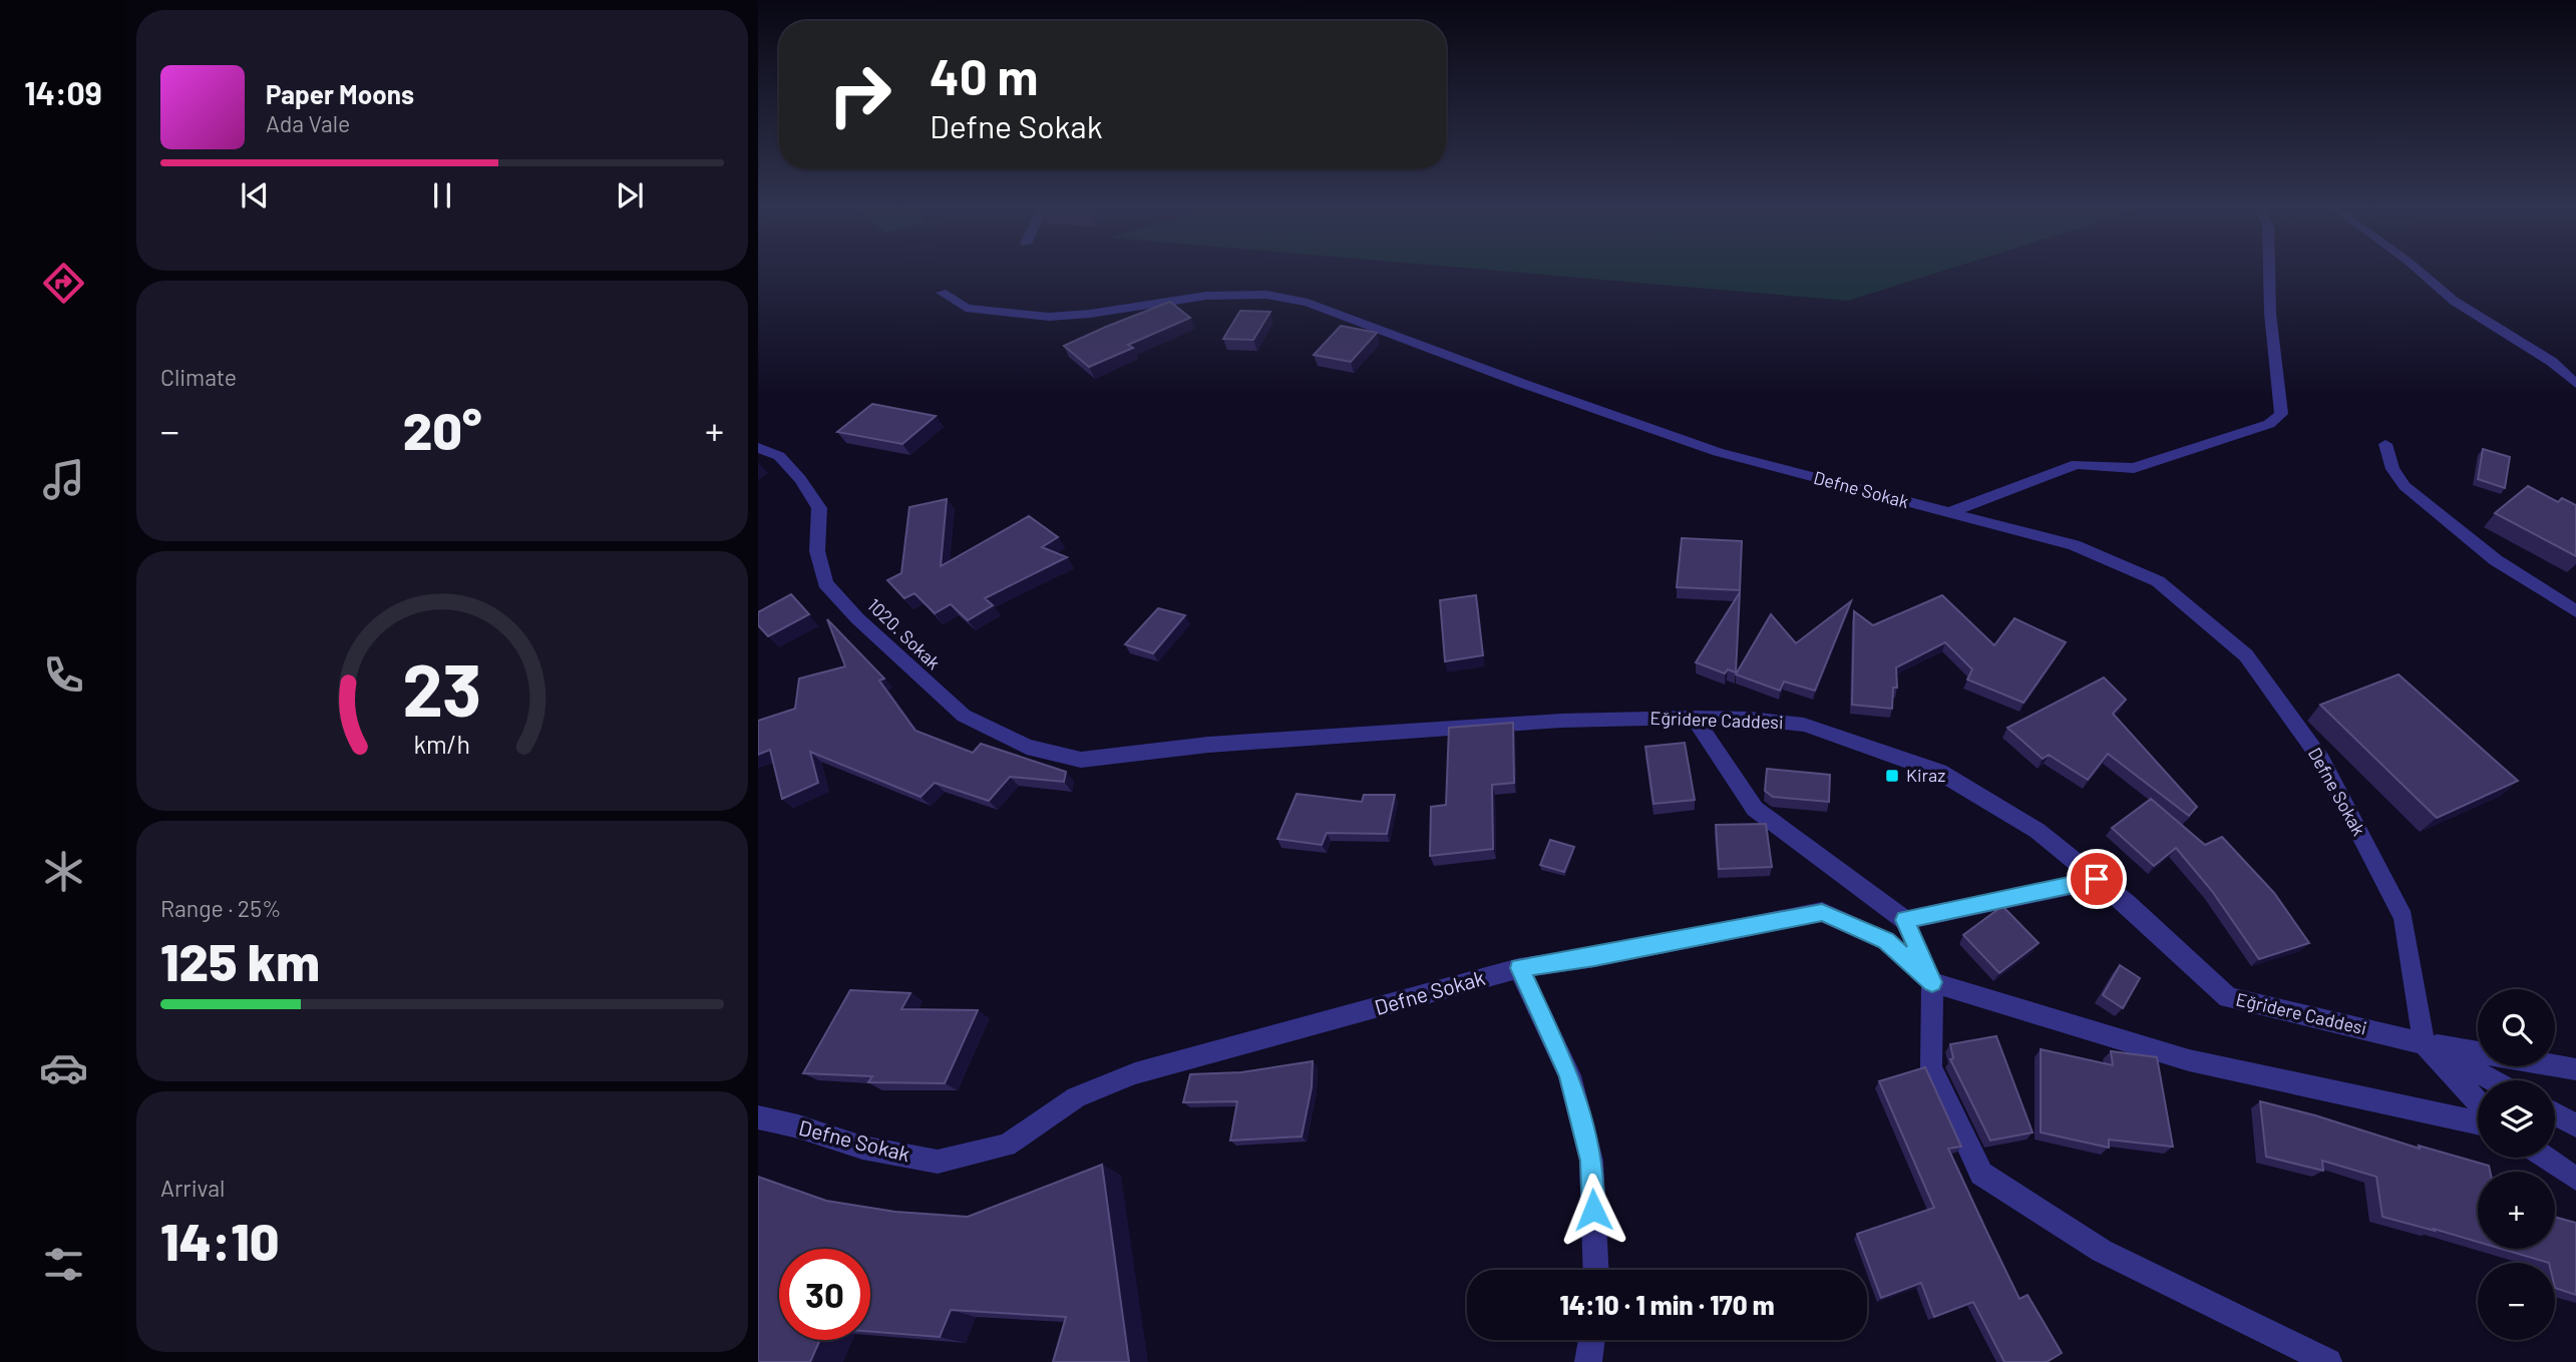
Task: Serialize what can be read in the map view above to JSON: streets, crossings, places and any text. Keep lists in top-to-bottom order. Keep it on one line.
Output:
{"streets":{"street":["Defne Sokak","1020. Sokak","Eğridere Caddesi"]},"crossings":[["Defne Sokak","Eğridere Caddesi"],["1020. Sokak","Eğridere Caddesi"]],"places":{"transit":["Kiraz"]},"page":{"tabs":"14:09","turn":["40 m","Defne Sokak"],"song":["Paper Moons","Ada Vale"],"tile":["Climate",["Range · 25%","125 km"],["Arrival","14:10"]],"heat":["−","20°","+"],"map_buttons":["+","−"],"limit":"30","trip":"14:10 · 1 min · 170 m","gauge":["23","km/h"]}}
